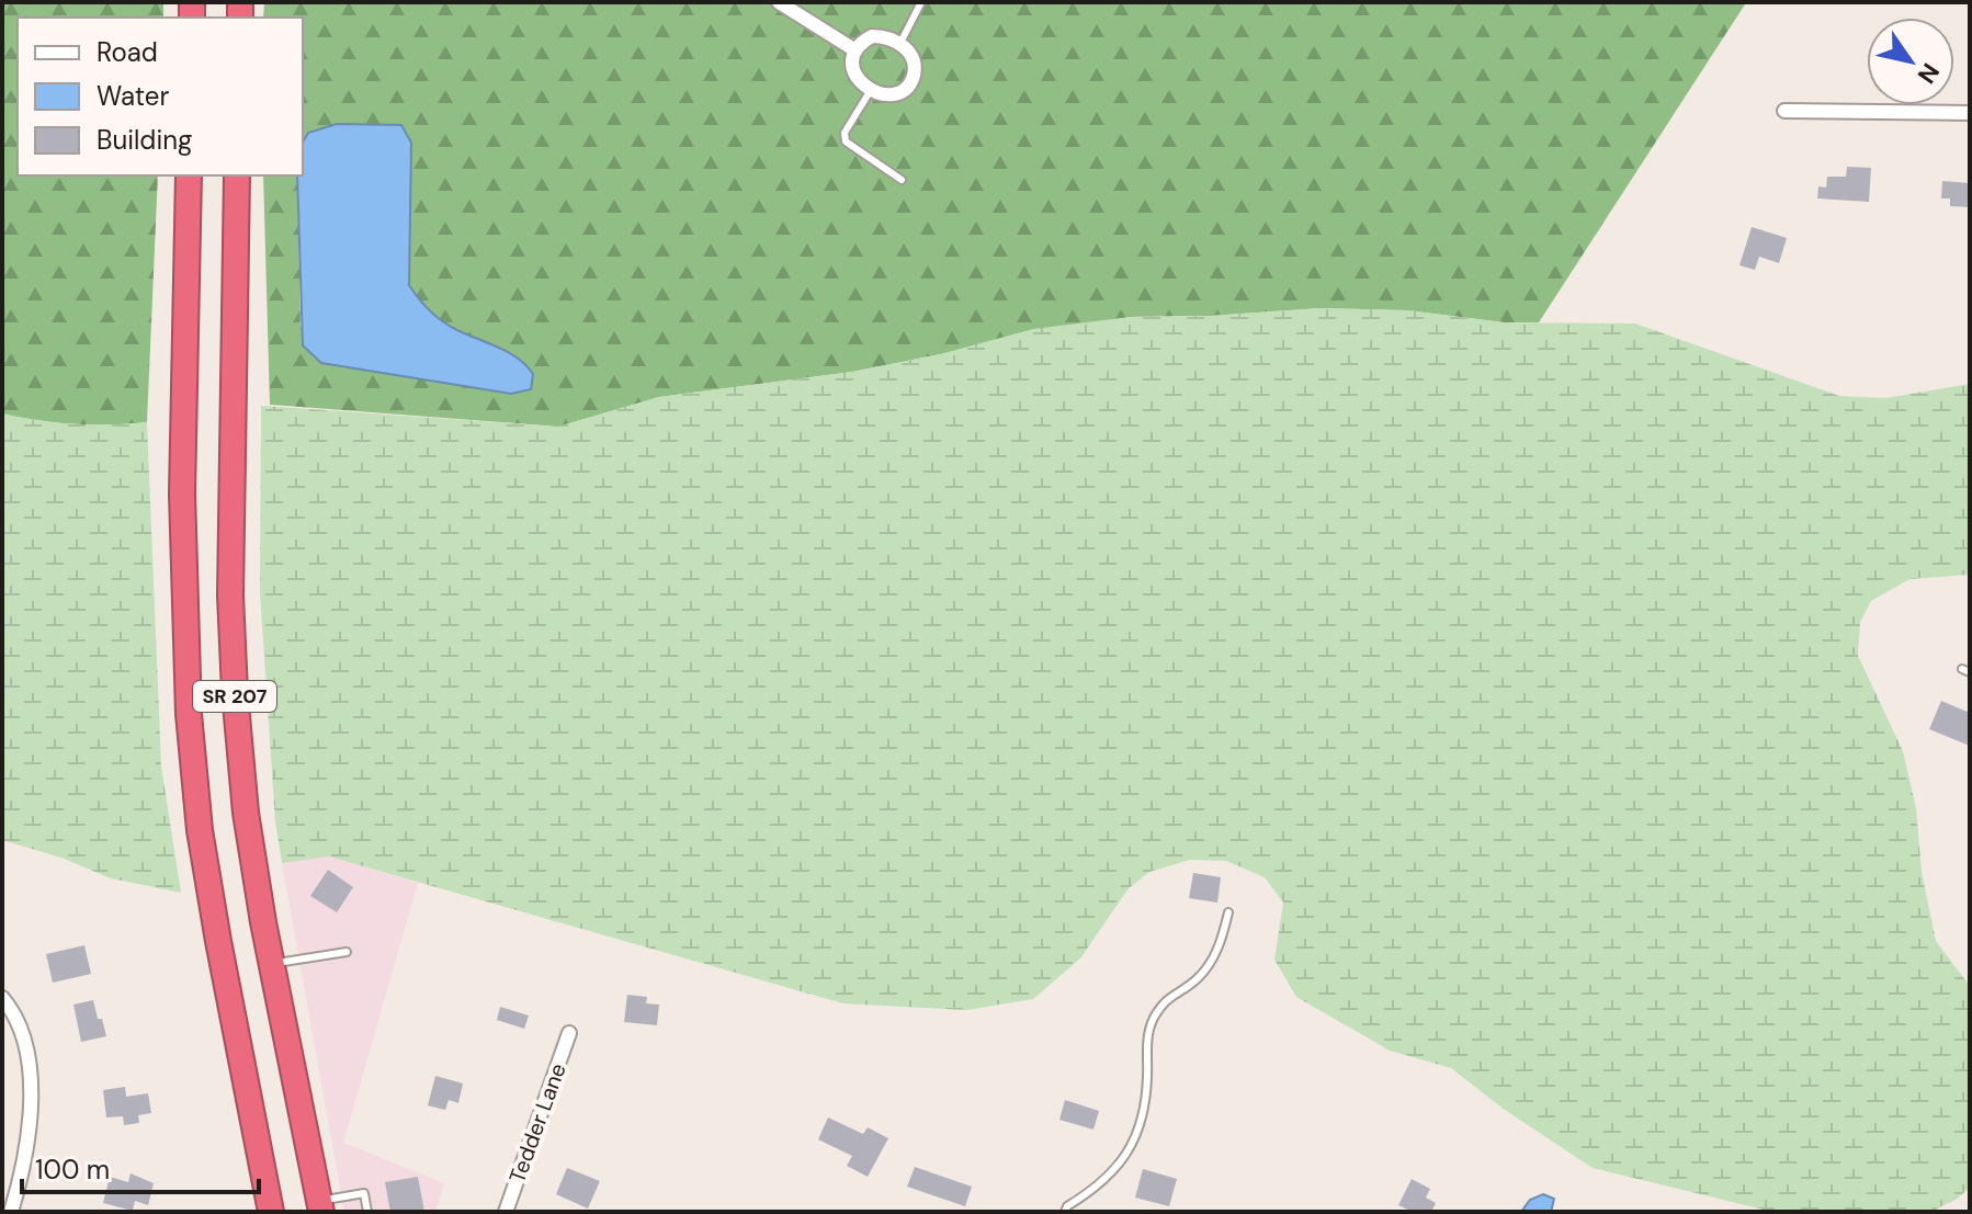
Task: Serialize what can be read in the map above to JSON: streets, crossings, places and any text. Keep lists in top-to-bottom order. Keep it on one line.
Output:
{"streets":{"highway":["SR 207"],"street":["Tedder Lane"]},"legend":["Road","Water","Building"],"scale_bar":"100 m","north":"bottom right"}
